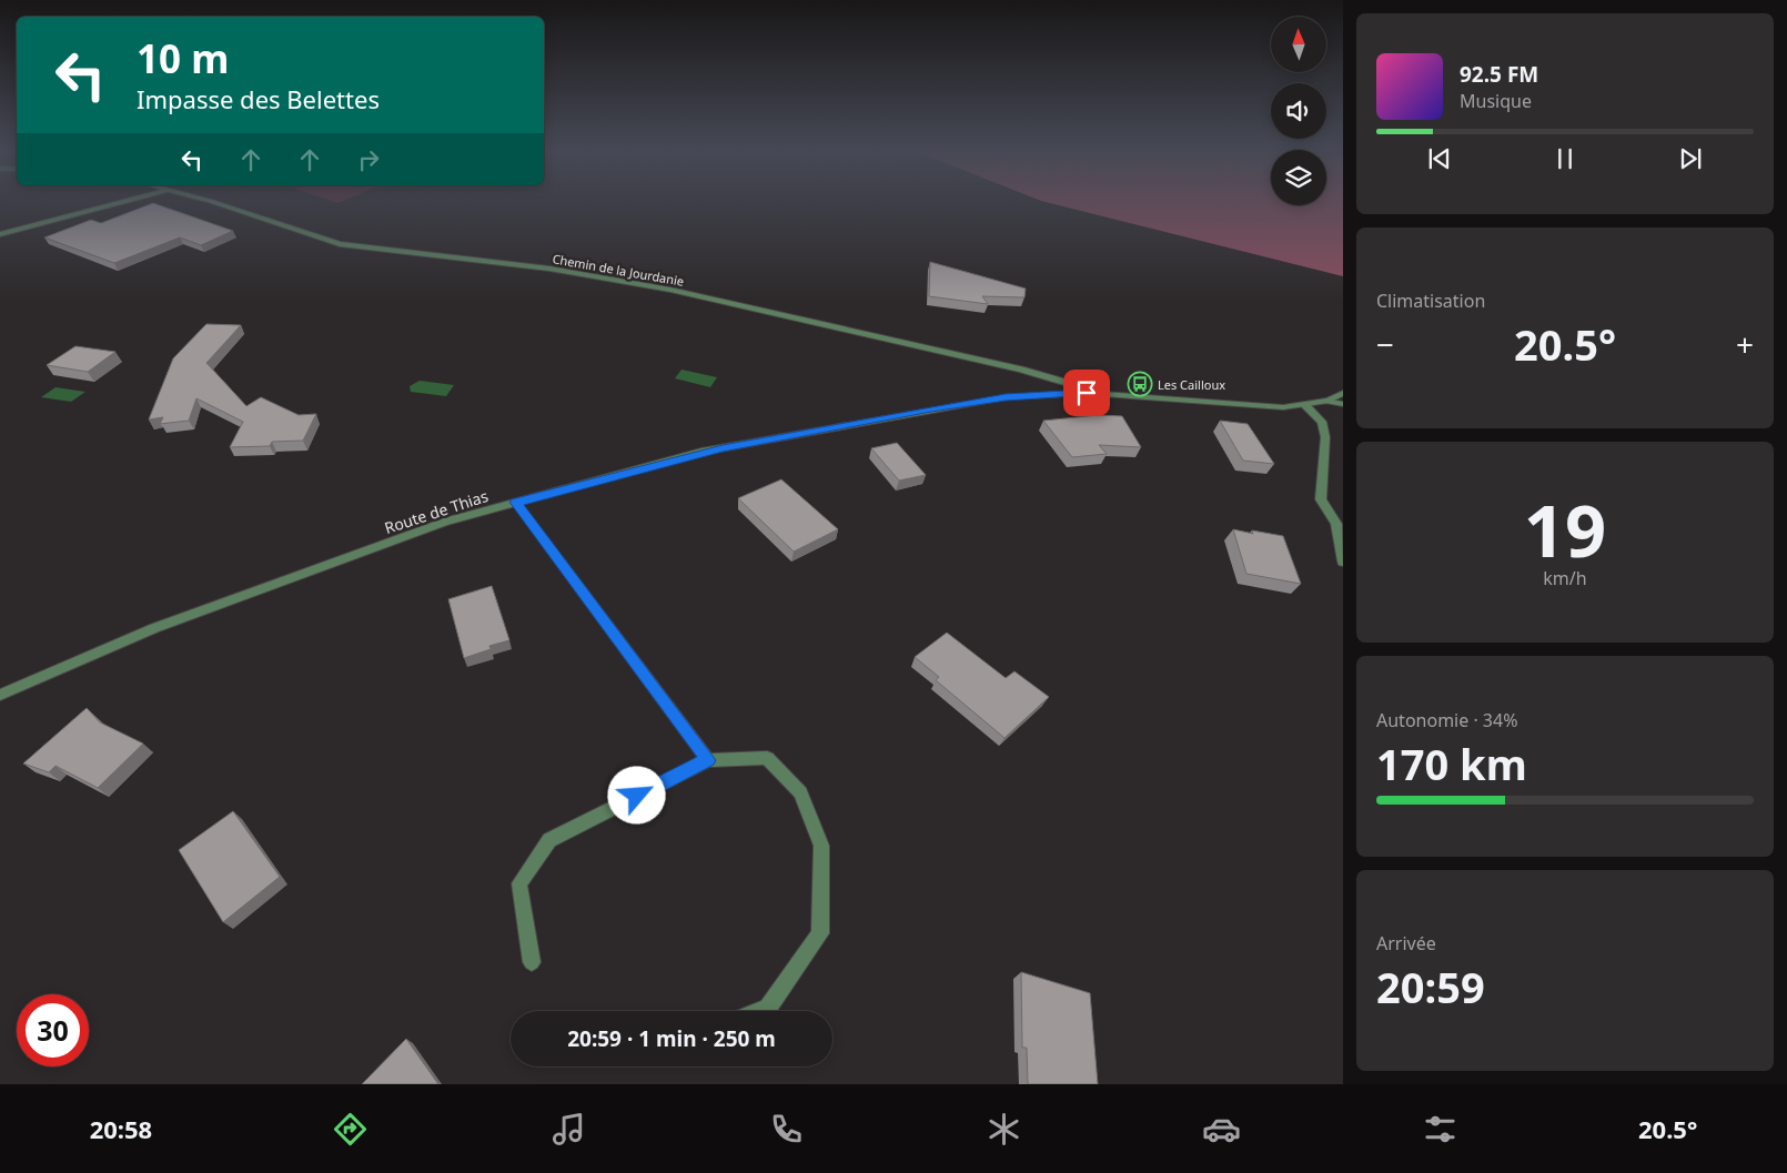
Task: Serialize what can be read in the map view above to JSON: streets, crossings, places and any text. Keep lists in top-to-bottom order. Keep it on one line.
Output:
{"streets":{"street":["Chemin de la Jourdanie","Route de Thias"]},"crossings":[["Chemin de la Jourdanie","Route de Thias"]],"places":{"bus stop":["Les Cailloux"]},"north":"top","page":{"turn":["10 m","Impasse des Belettes"],"song":["92.5 FM","Musique"],"tile":["Climatisation",["19","km/h"],["Autonomie · 34%","170 km"],["Arrivée","20:59"]],"heat":["−","20.5°","+"],"limit":"30","trip":"20:59 · 1 min · 250 m","tabs":["20:58","20.5°"]}}
